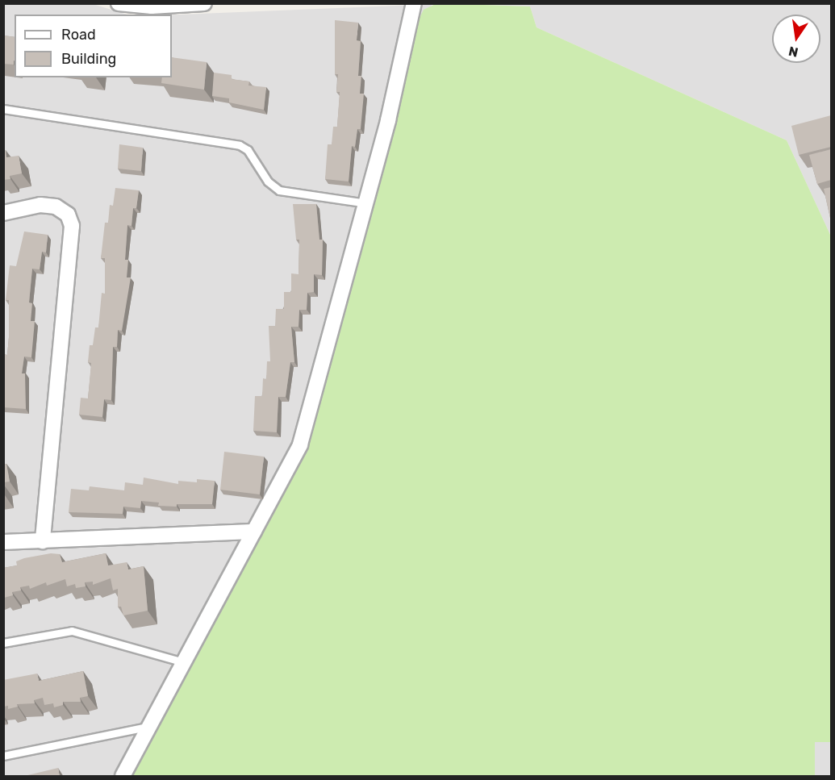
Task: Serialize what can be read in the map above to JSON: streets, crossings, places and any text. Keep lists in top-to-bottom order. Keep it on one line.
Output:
{"legend":["Road","Building"],"north":"bottom"}
